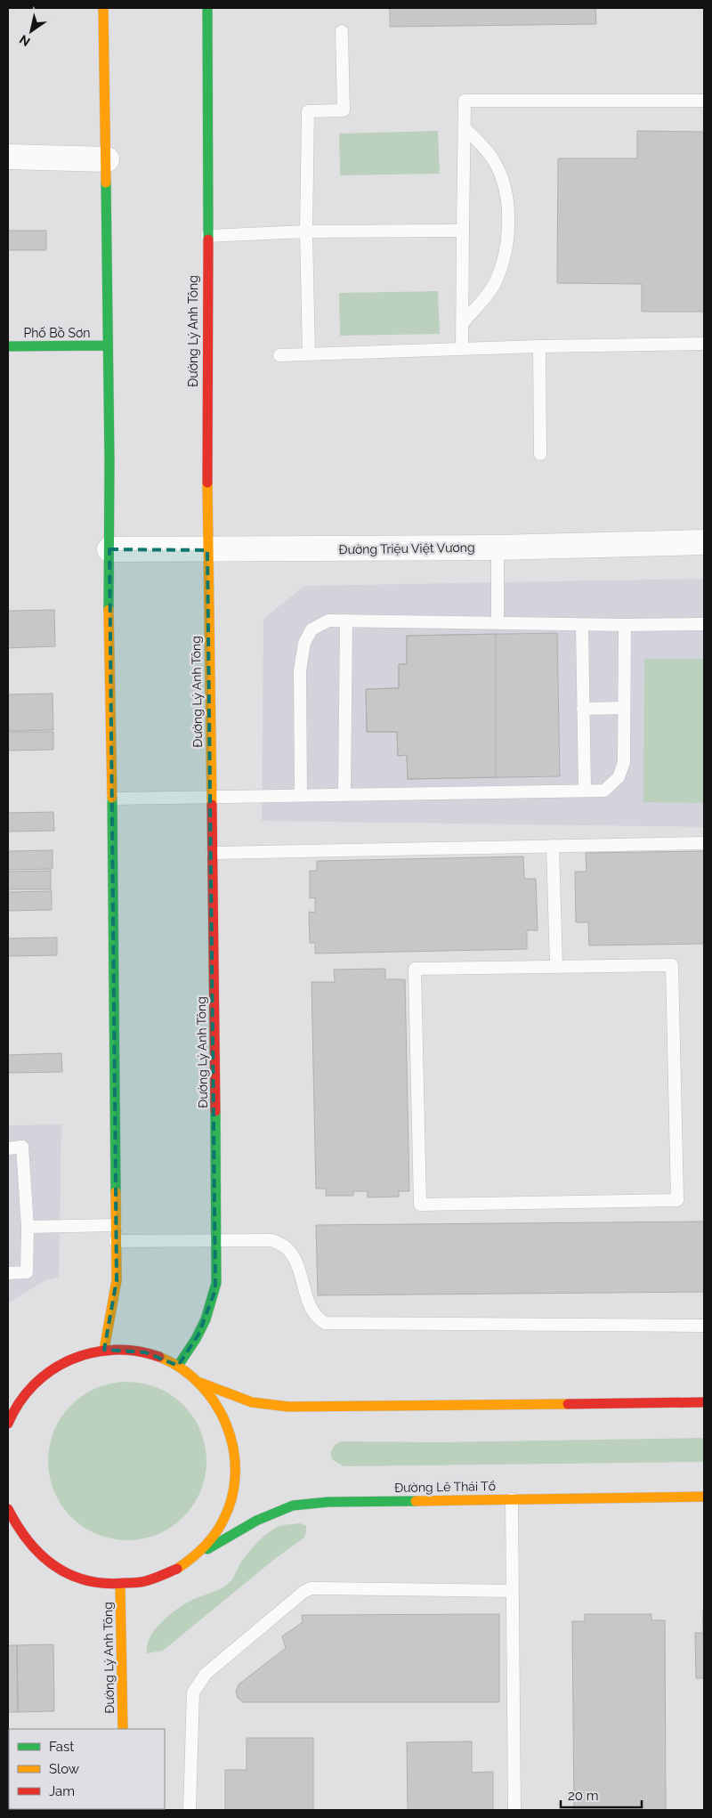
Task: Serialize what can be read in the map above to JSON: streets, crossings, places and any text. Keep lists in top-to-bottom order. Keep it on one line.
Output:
{"streets":{"main road":["Đường Lý Anh Tông","Phố Bồ Sơn","Đường Lê Thái Tổ"],"street":["Đường Triệu Việt Vương"]},"crossings":[["Đường Lý Anh Tông","Đường Triệu Việt Vương"]],"legend":["Fast","Slow","Jam"],"scale_bar":"20 m","north":"bottom left"}
